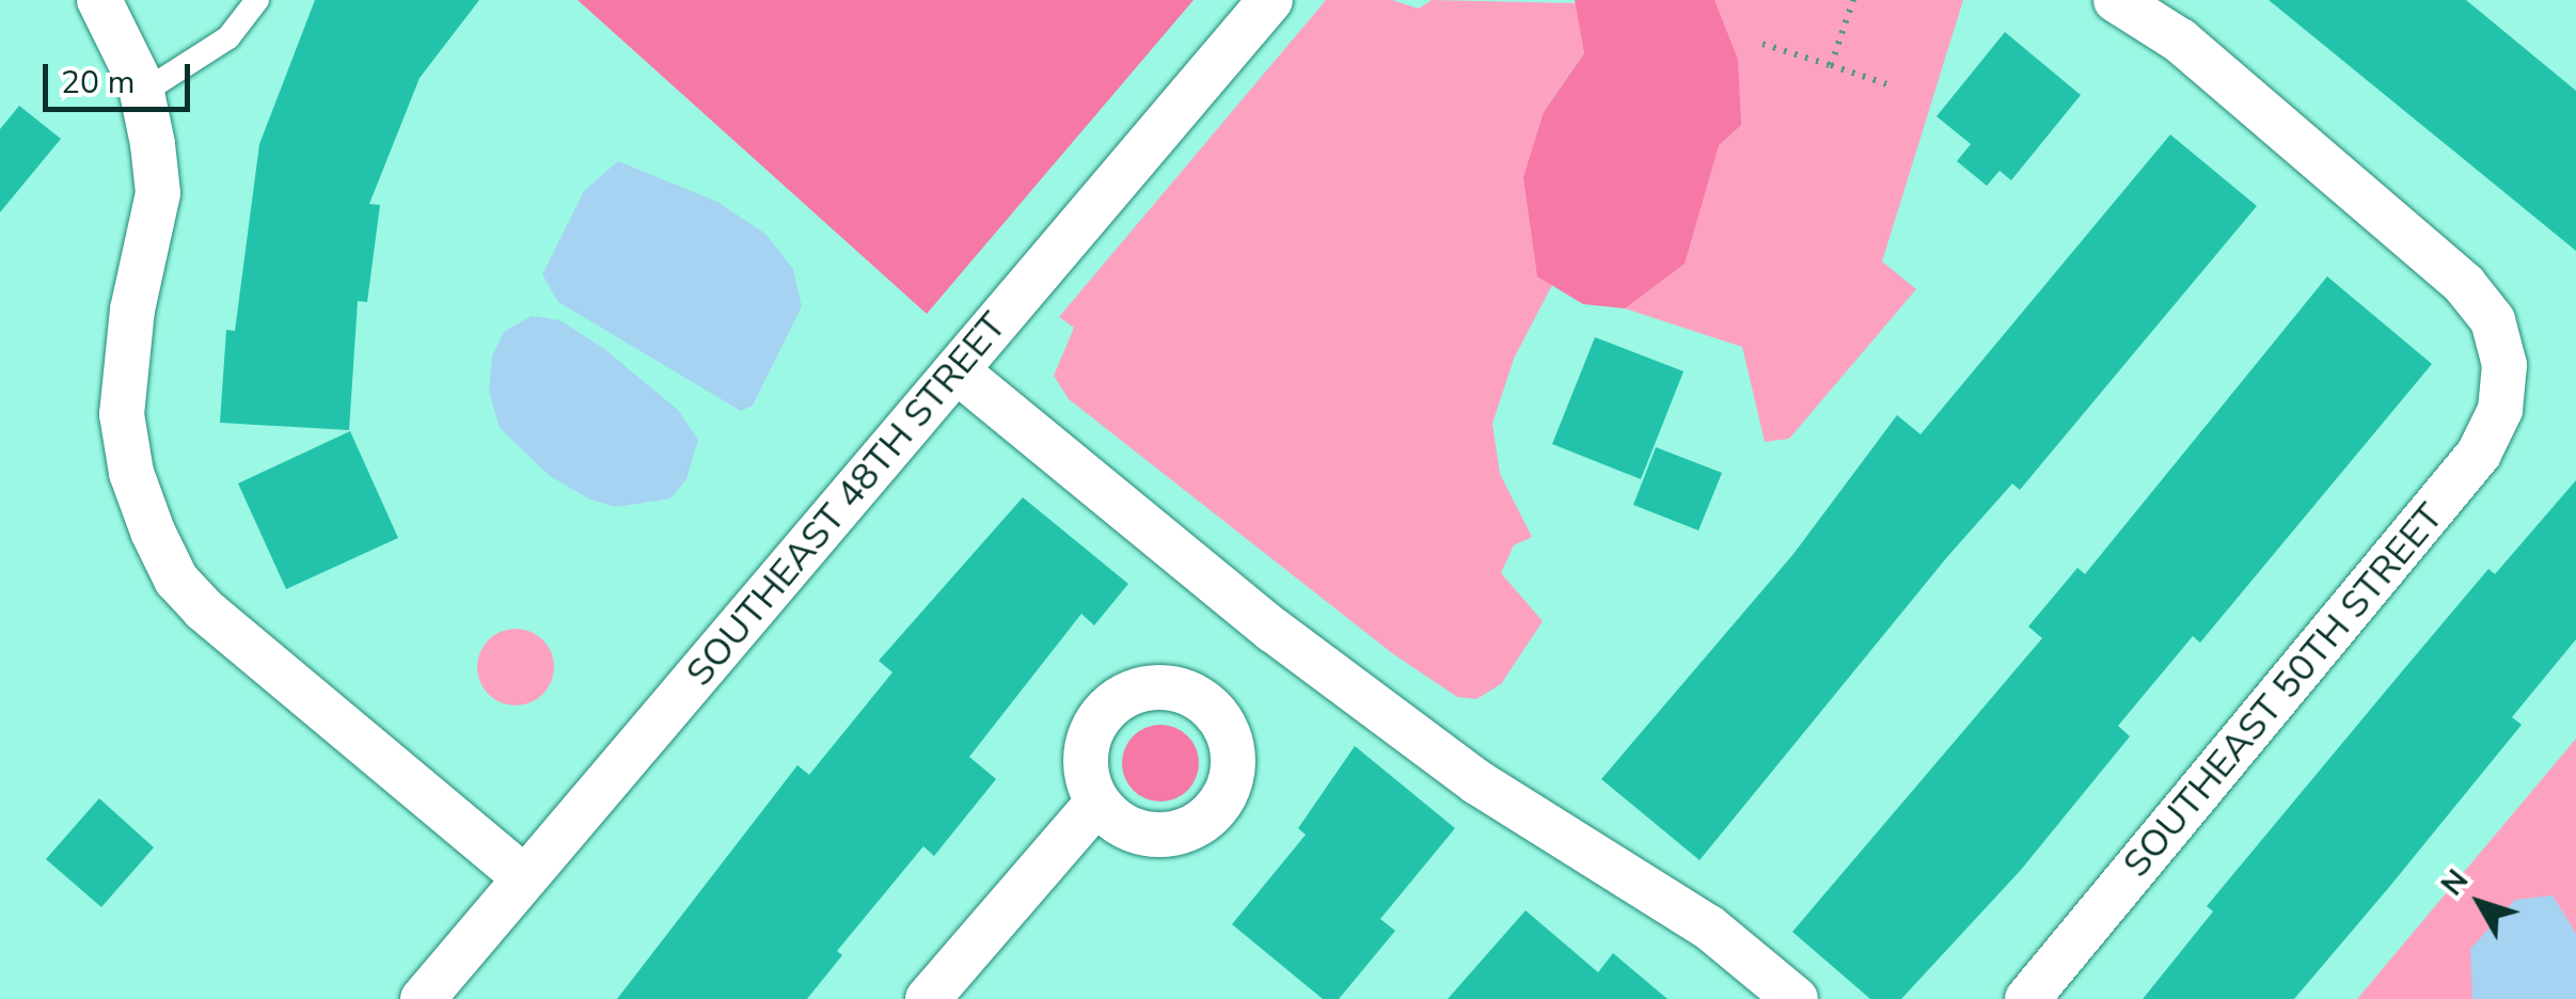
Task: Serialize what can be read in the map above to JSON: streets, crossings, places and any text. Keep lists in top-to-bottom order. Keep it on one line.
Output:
{"streets":{"street":["SOUTHEAST 48TH STREET","SOUTHEAST 50TH STREET"]},"scale_bar":"20 m","north":"top left"}
